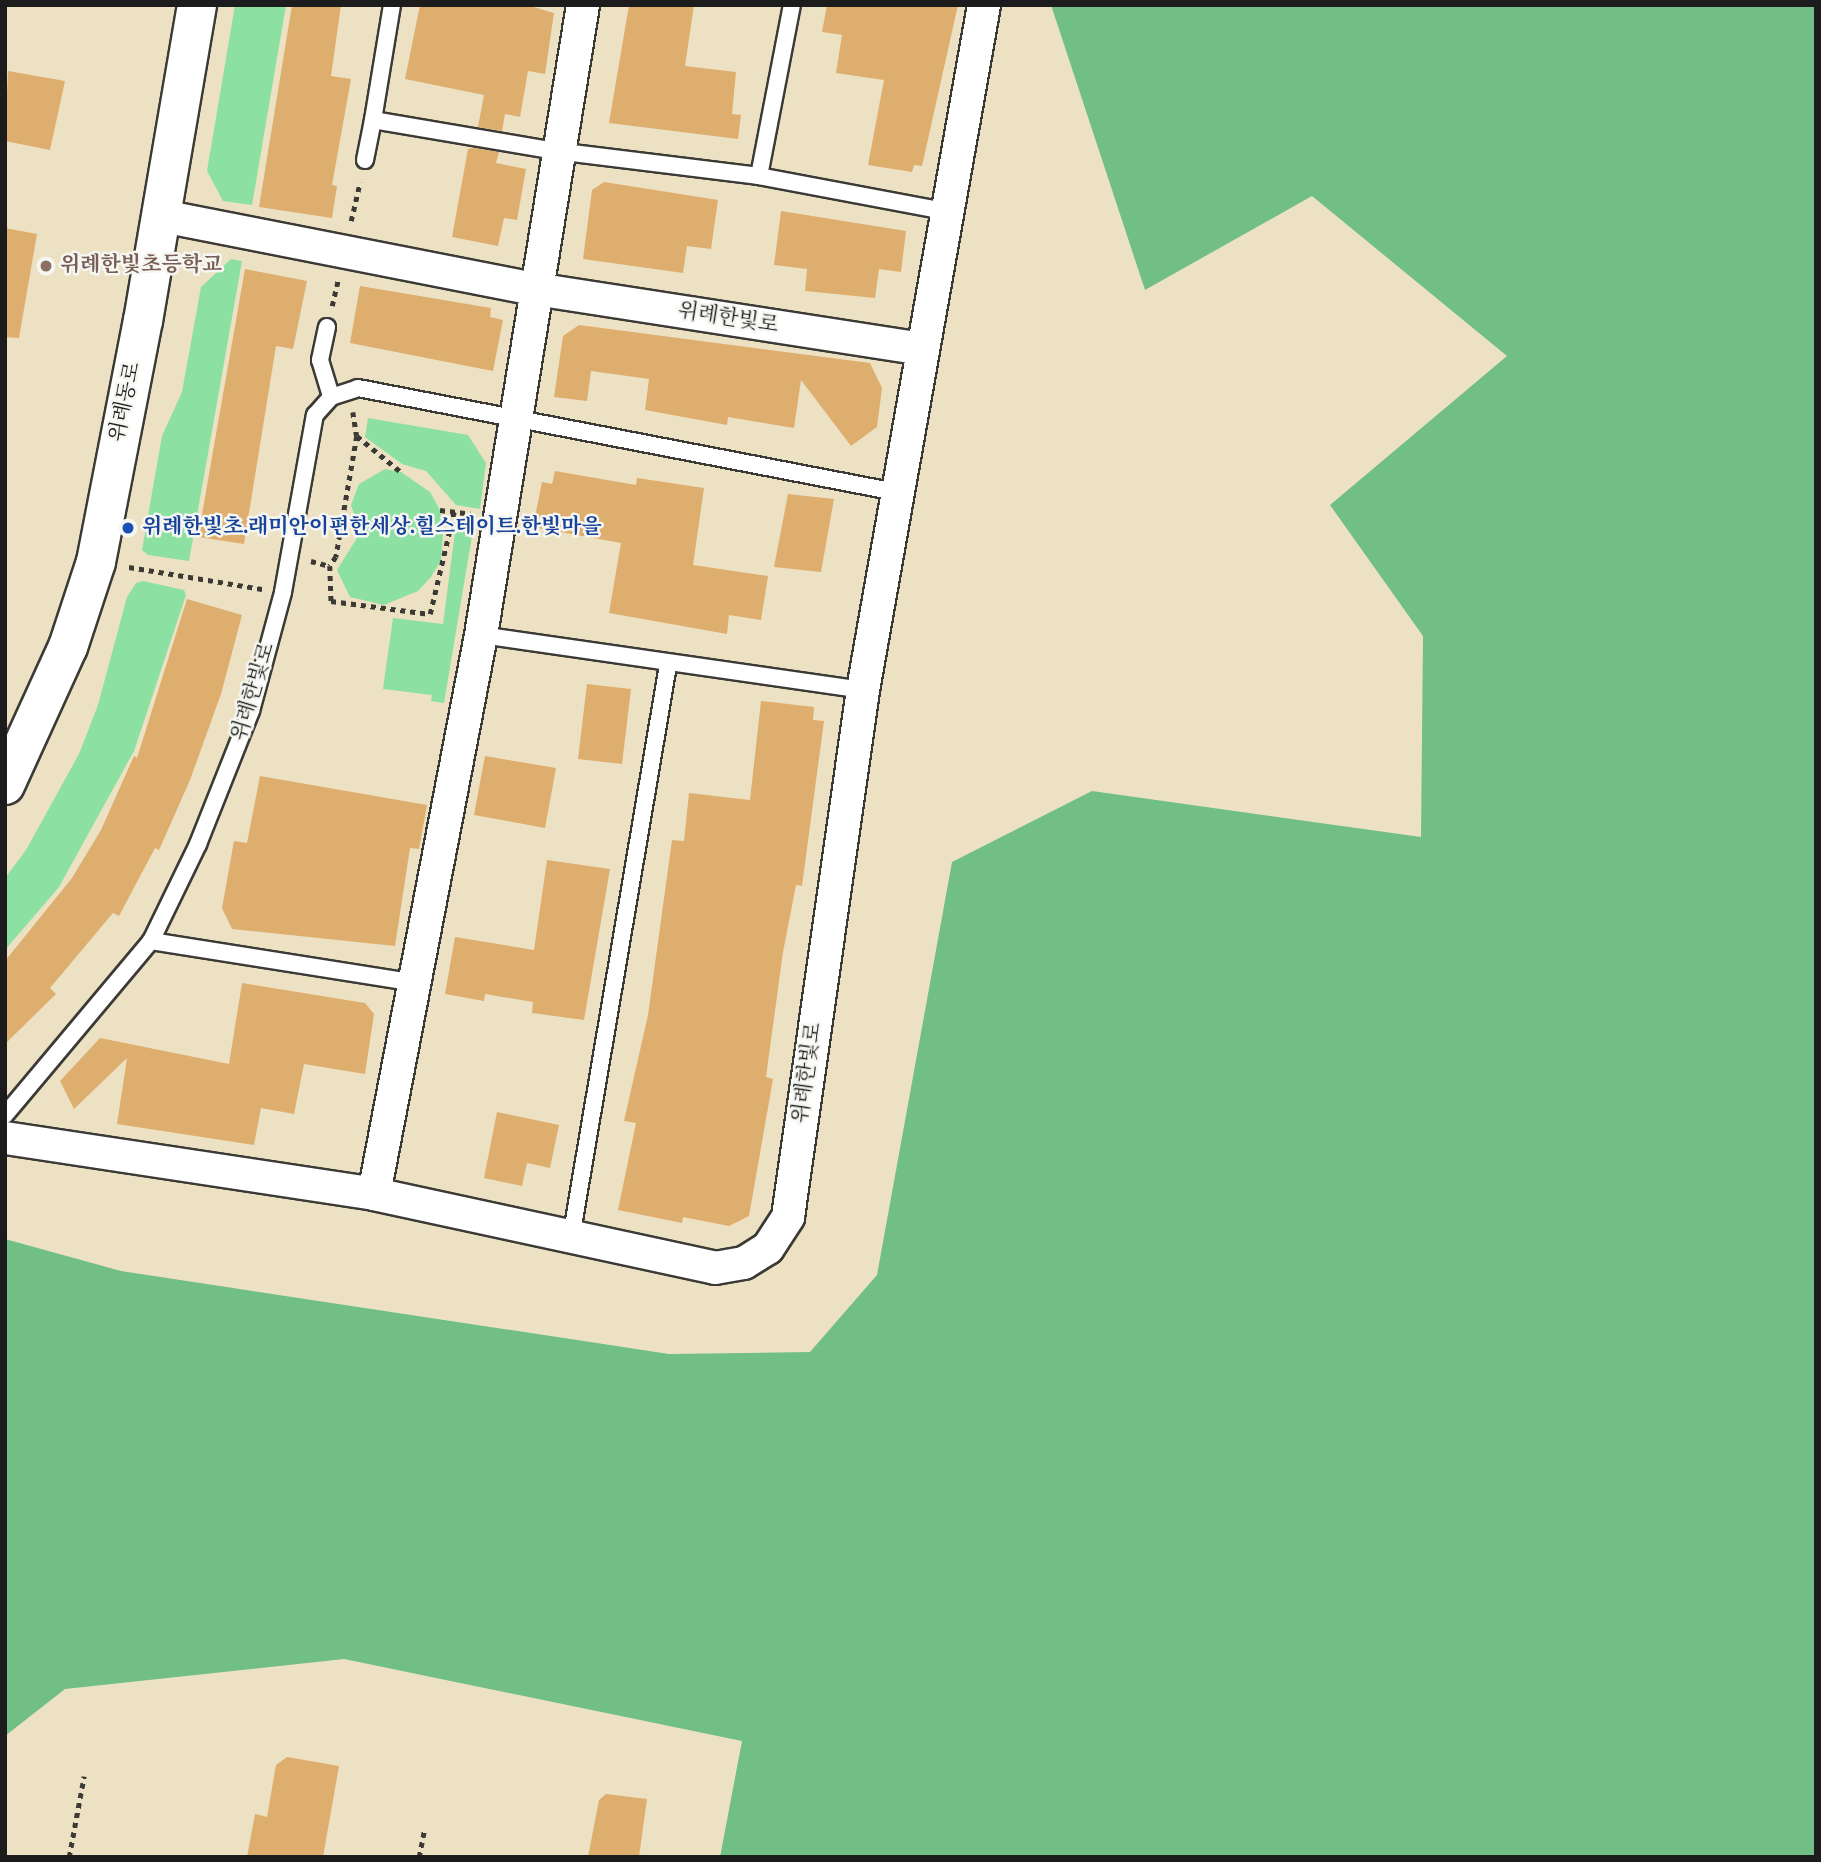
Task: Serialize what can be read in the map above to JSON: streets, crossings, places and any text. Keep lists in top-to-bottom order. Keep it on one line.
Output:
{"streets":{"street":["위례한빛로","위례동로"]},"crossings":[["위례한빛로","위례동로"]],"places":["위례한빛초등학교","위례한빛초.래미안이편한세상.힐스테이트.한빛마을"]}
